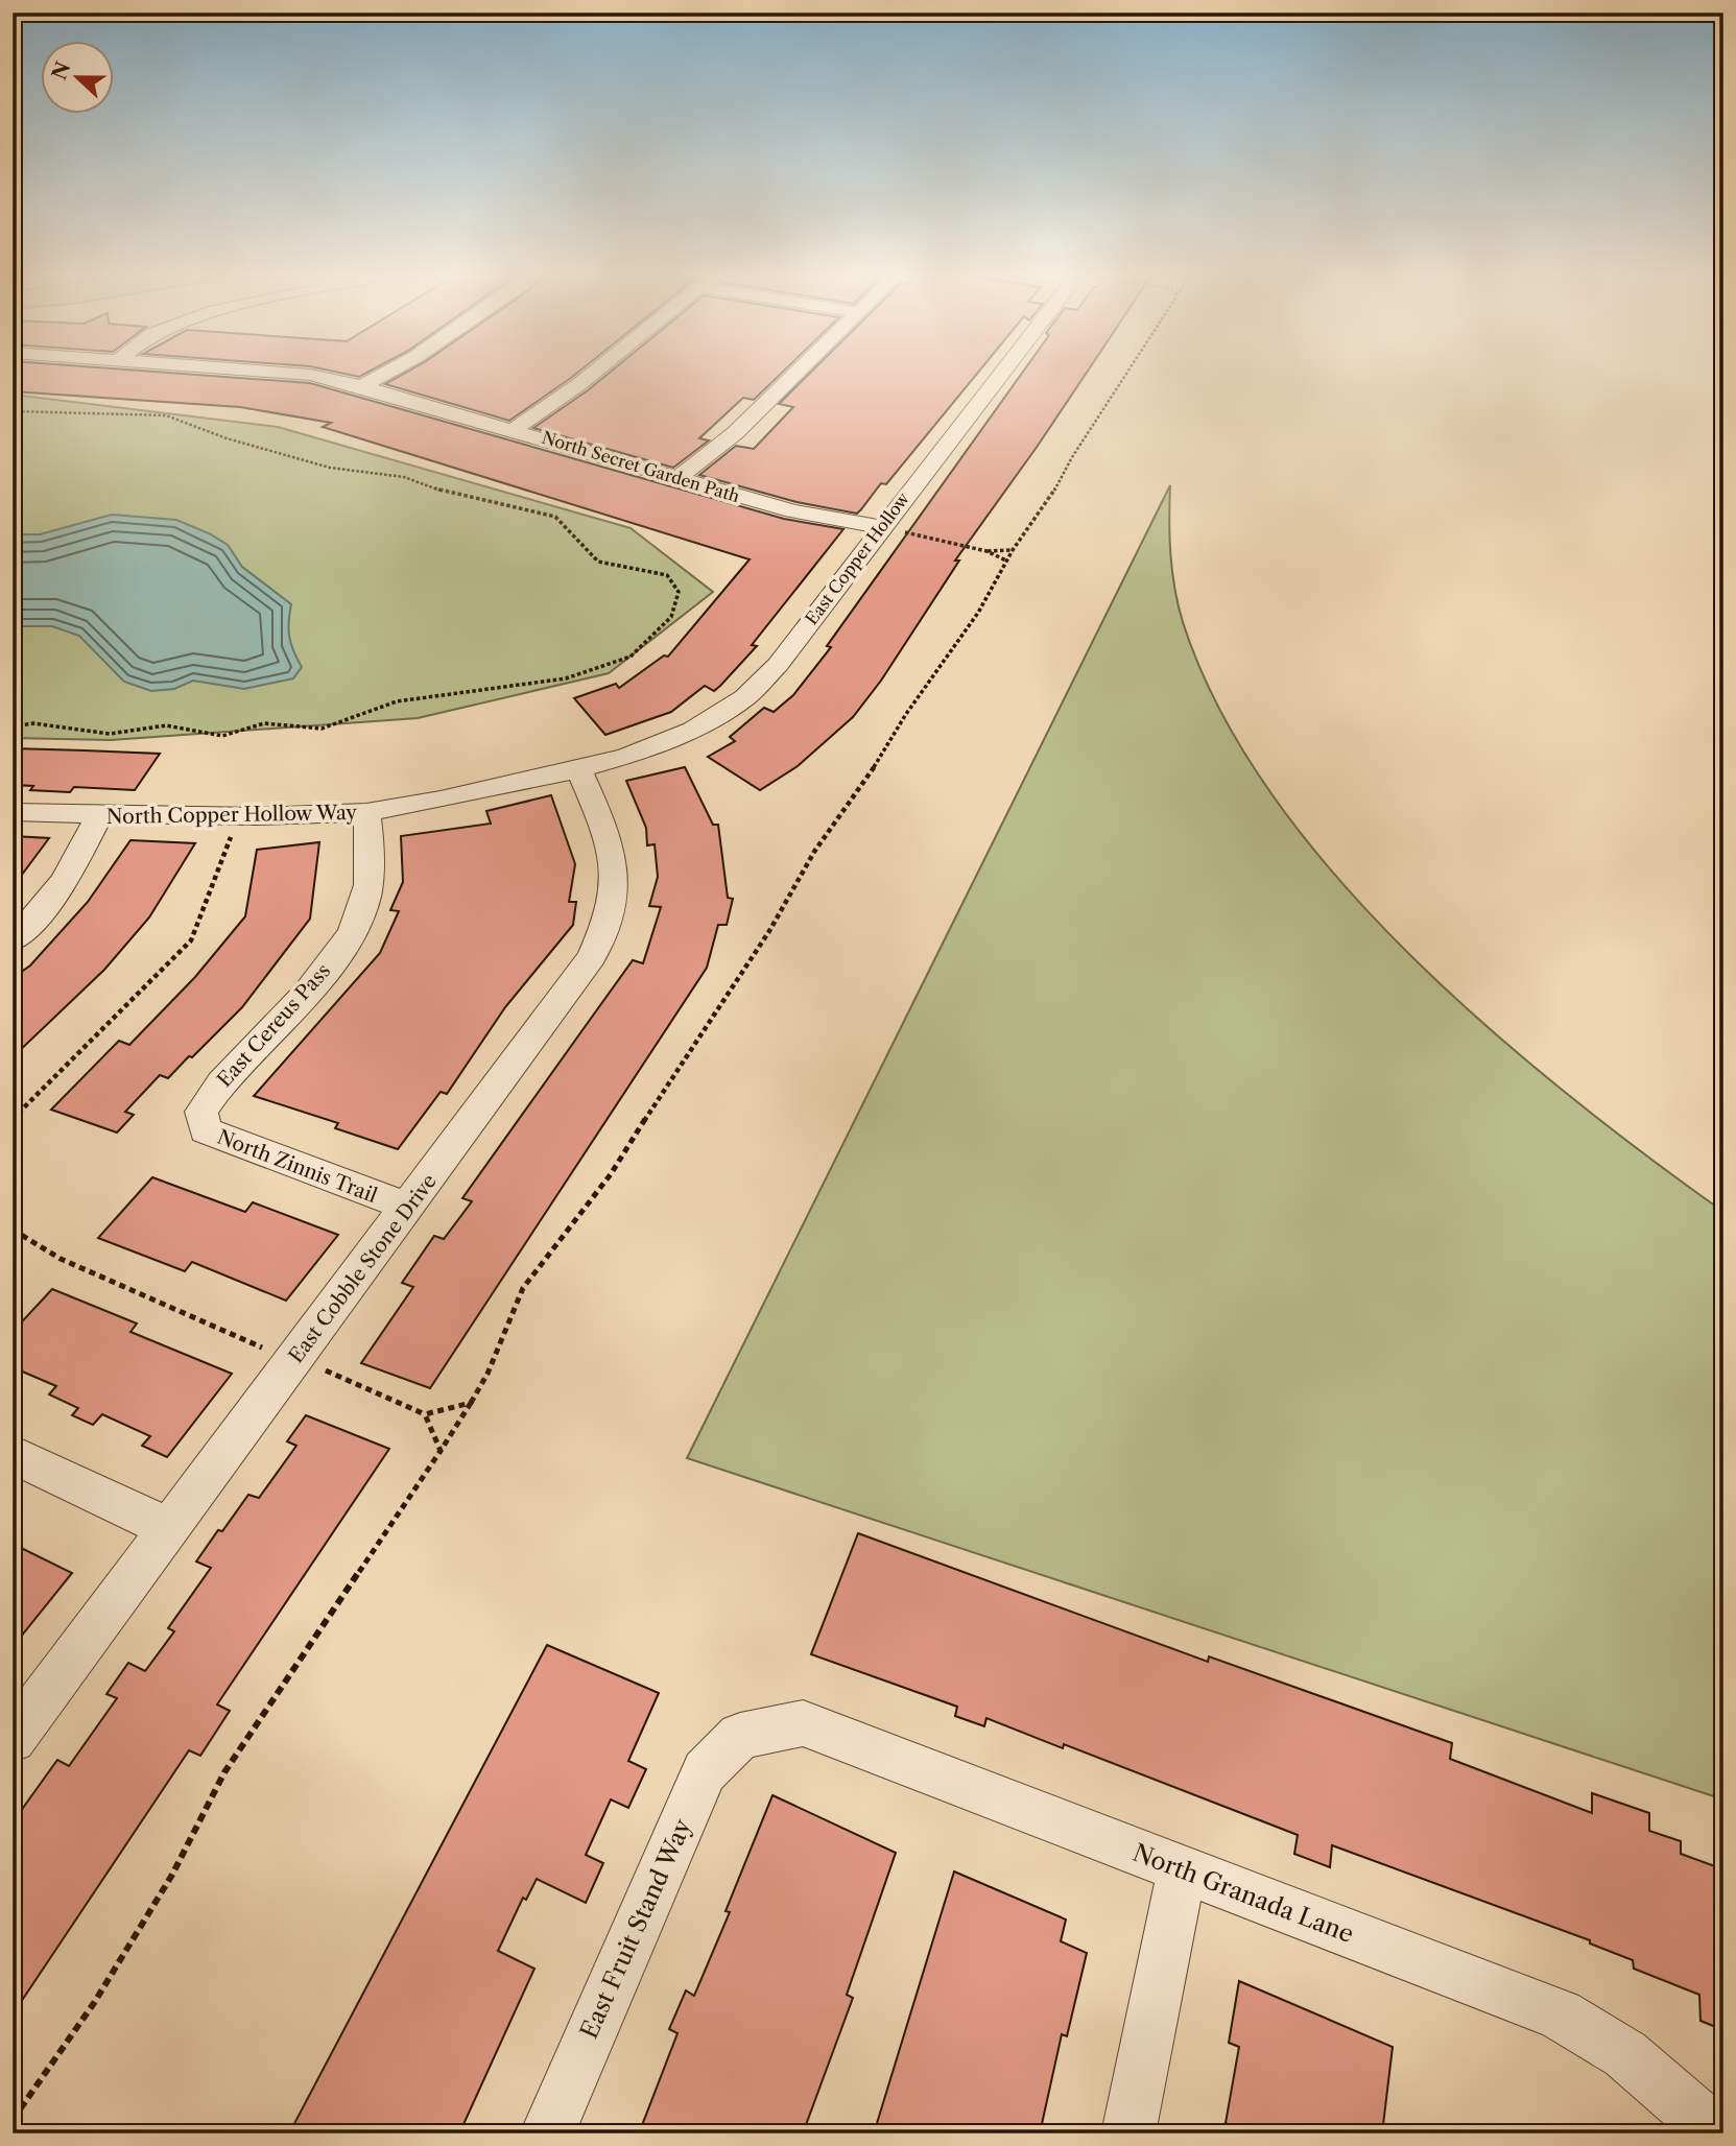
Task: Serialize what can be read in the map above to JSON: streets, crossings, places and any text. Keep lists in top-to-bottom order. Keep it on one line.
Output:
{"streets":{"street":["North Secret Garden Path","East Copper Hollow","North Copper Hollow Way","East Cereus Pass","North Zinnis Trail","East Cobble Stone Drive","North Granada Lane","East Fruit Stand Way"]},"crossings":[["North Secret Garden Path","East Copper Hollow"],["East Copper Hollow","North Copper Hollow Way"],["East Copper Hollow","East Cobble Stone Drive"],["North Copper Hollow Way","East Cereus Pass"],["North Copper Hollow Way","East Cobble Stone Drive"],["East Cereus Pass","North Zinnis Trail"],["North Zinnis Trail","East Cobble Stone Drive"],["North Granada Lane","East Fruit Stand Way"]],"north":"left"}
